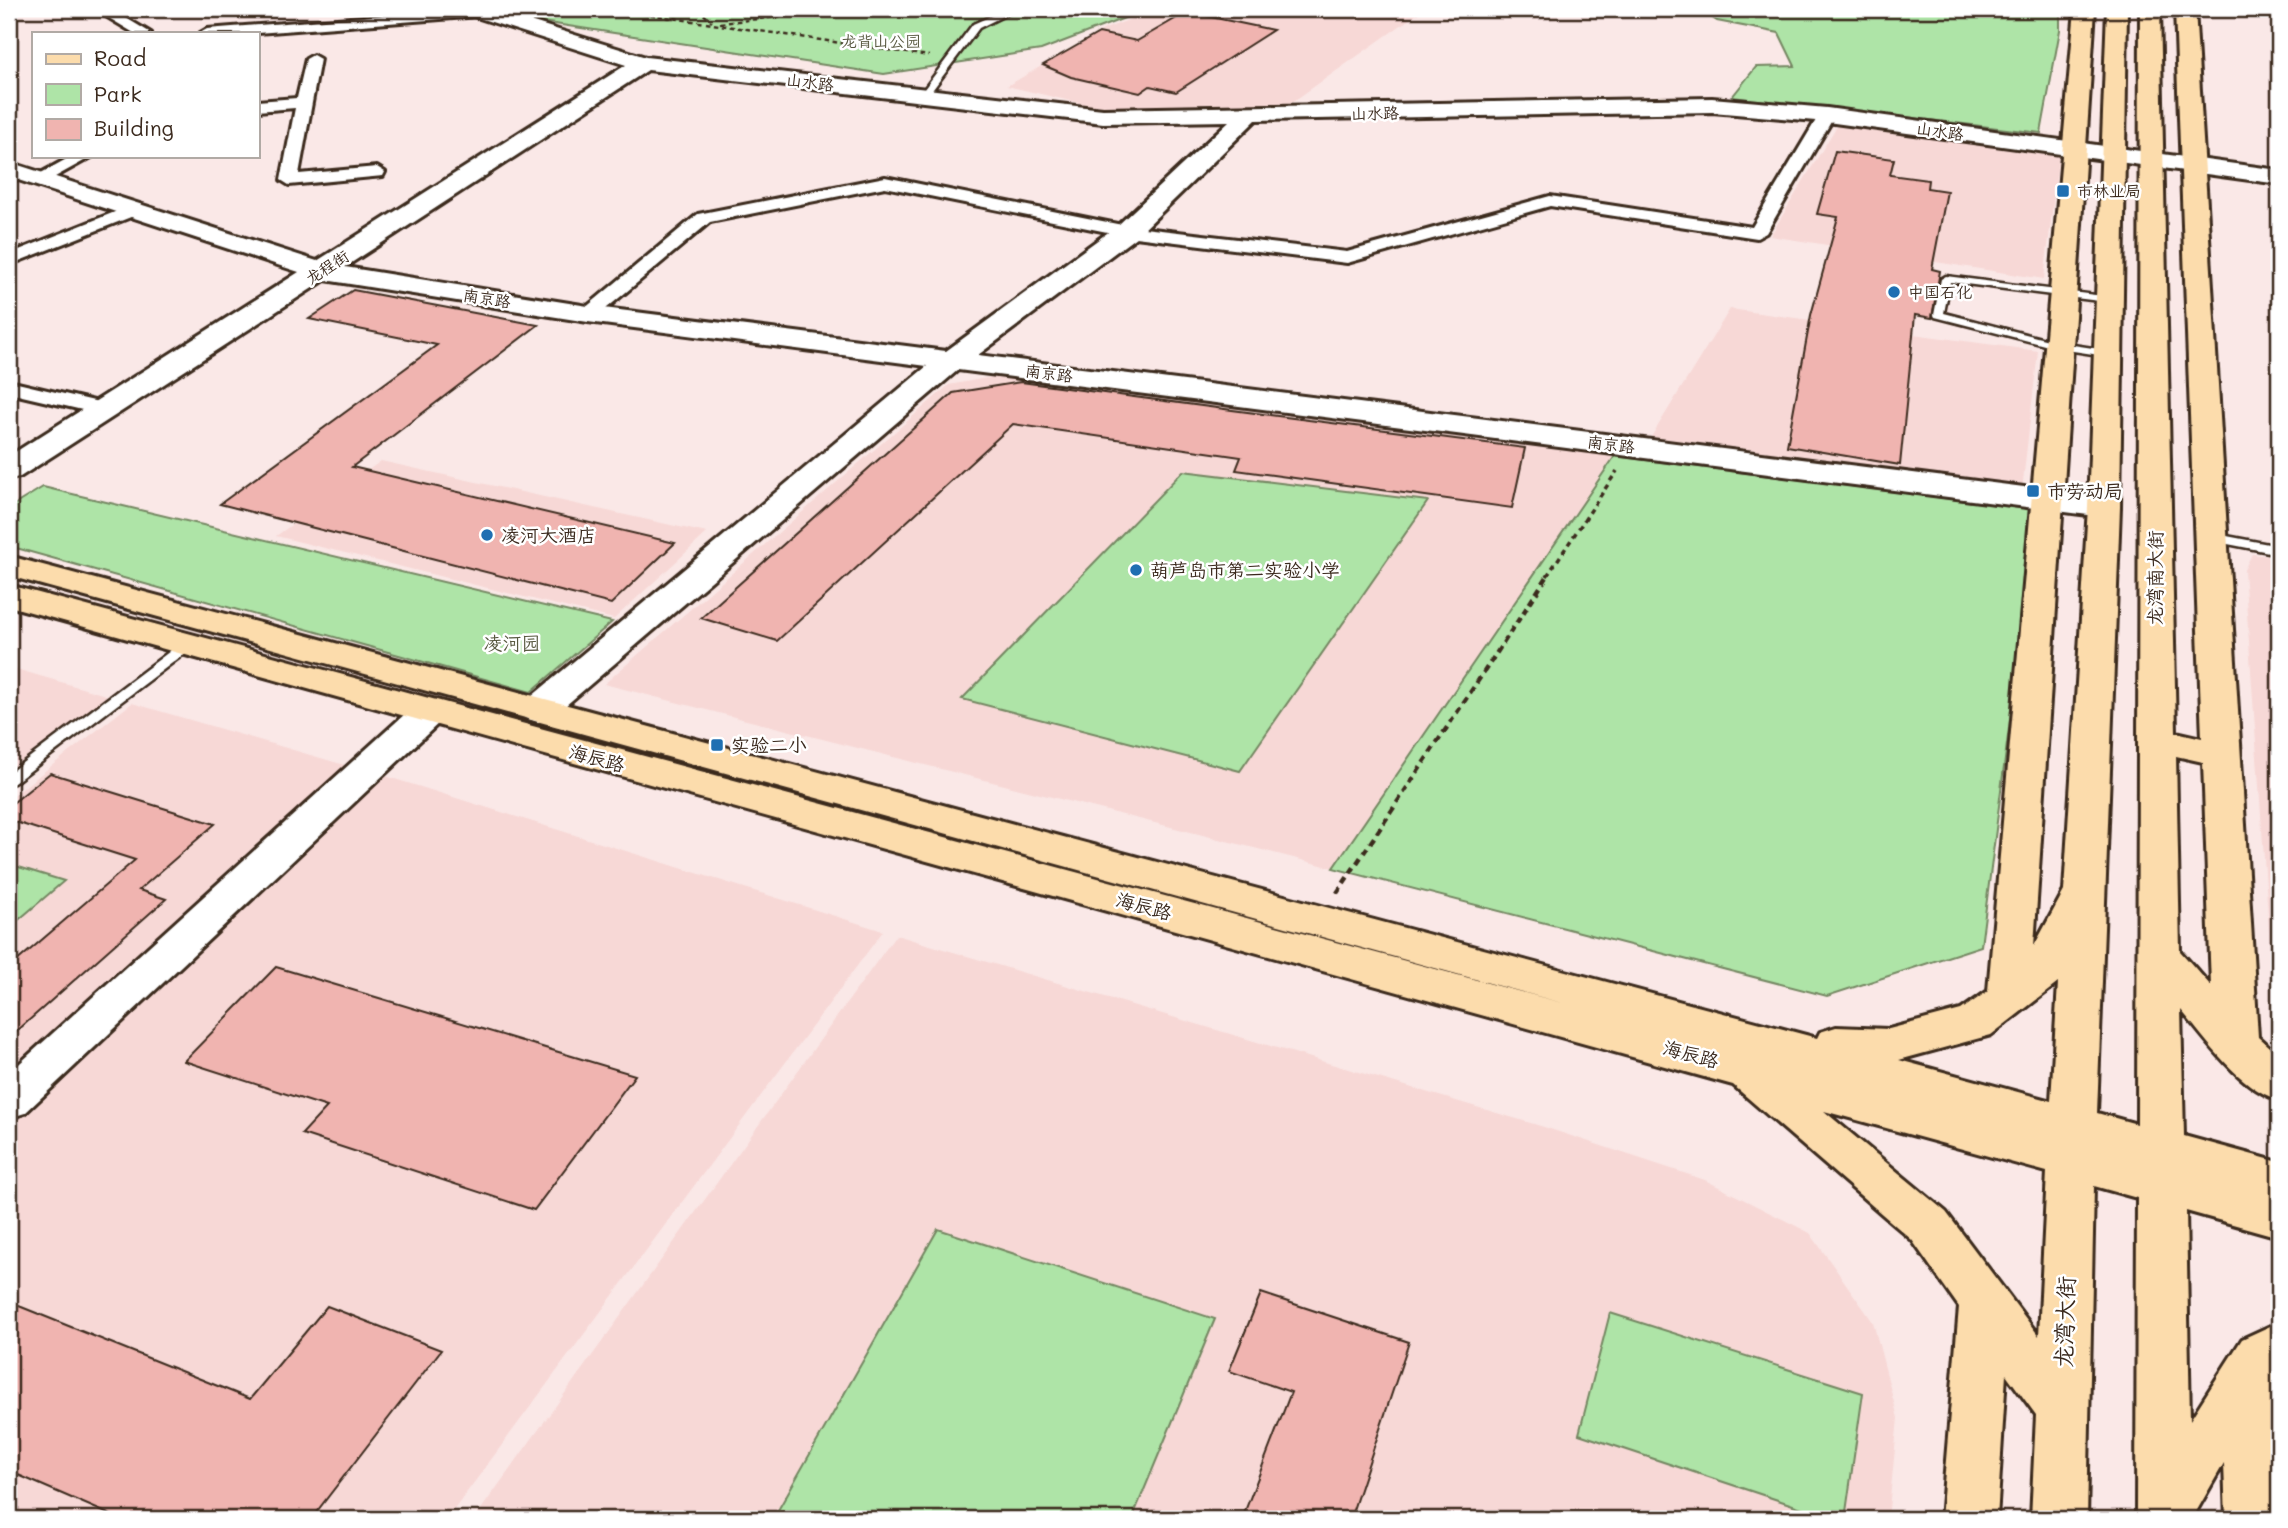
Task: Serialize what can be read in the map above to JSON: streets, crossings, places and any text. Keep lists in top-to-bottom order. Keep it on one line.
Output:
{"streets":{"main road":["龙湾南大街","海辰路","龙湾大街"],"street":["山水路","龙程街","南京路"]},"crossings":[["山水路","龙程街"],["山水路","龙湾南大街"],["龙程街","南京路"],["龙湾南大街","海辰路"],["海辰路","龙湾大街"]],"parks":["龙背山公园","凌河园"],"places":{"transit":["市林业局","市劳动局","实验二小"],"other":["中国石化","凌河大酒店","葫芦岛市第二实验小学"]},"legend":["Road","Park","Building"]}
